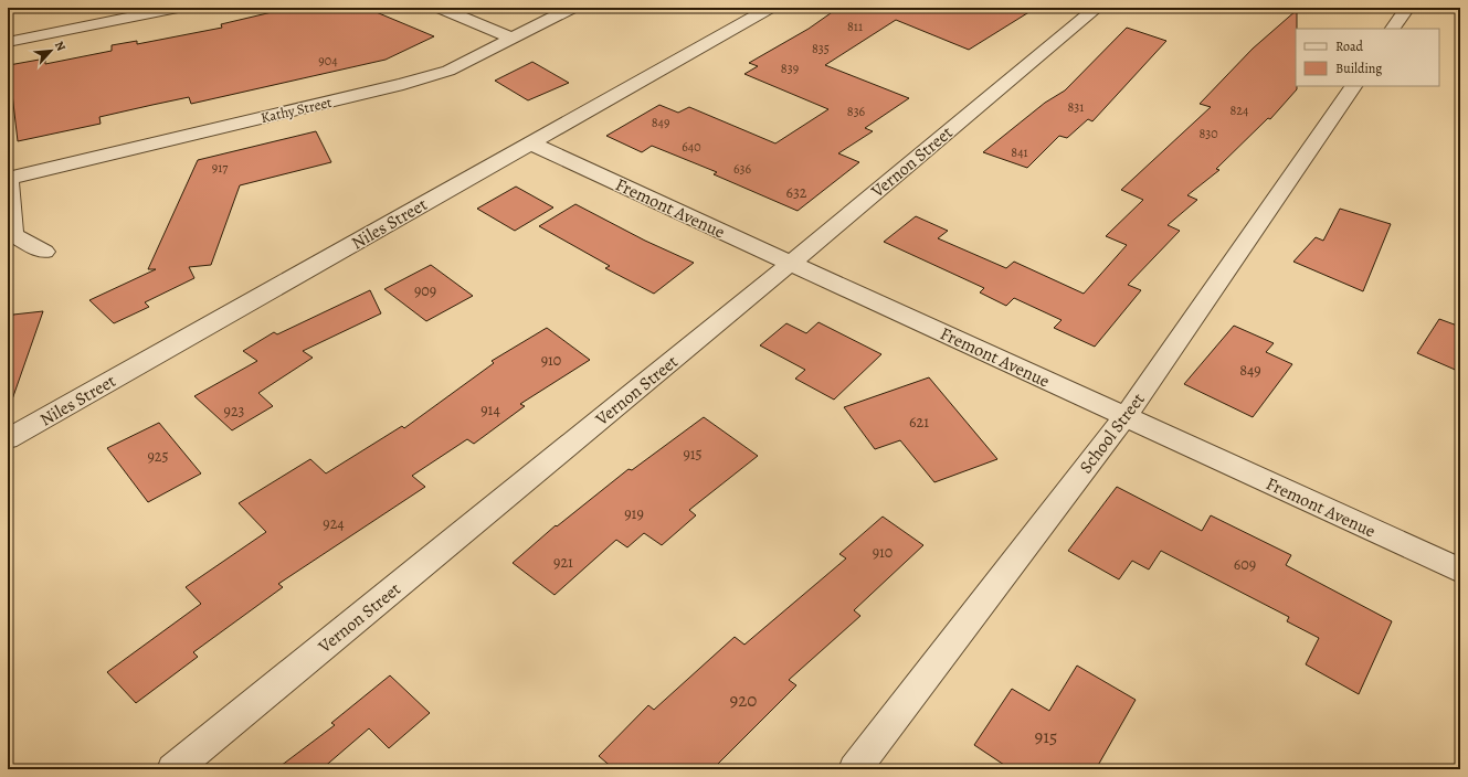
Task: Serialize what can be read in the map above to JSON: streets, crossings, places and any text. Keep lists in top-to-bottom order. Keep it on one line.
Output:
{"streets":{"street":["Kathy Street","Vernon Street","Fremont Avenue","Niles Street","School Street"]},"crossings":[["Vernon Street","Fremont Avenue"],["Fremont Avenue","Niles Street"],["Fremont Avenue","School Street"]],"house_numbers":["811","835","904","839","831","824","836","849","830","640","841","917","636","632","909","910","849","914","923","621","915","925","919","924","910","921","609","920","915"],"legend":["Road","Building"],"north":"top right"}
